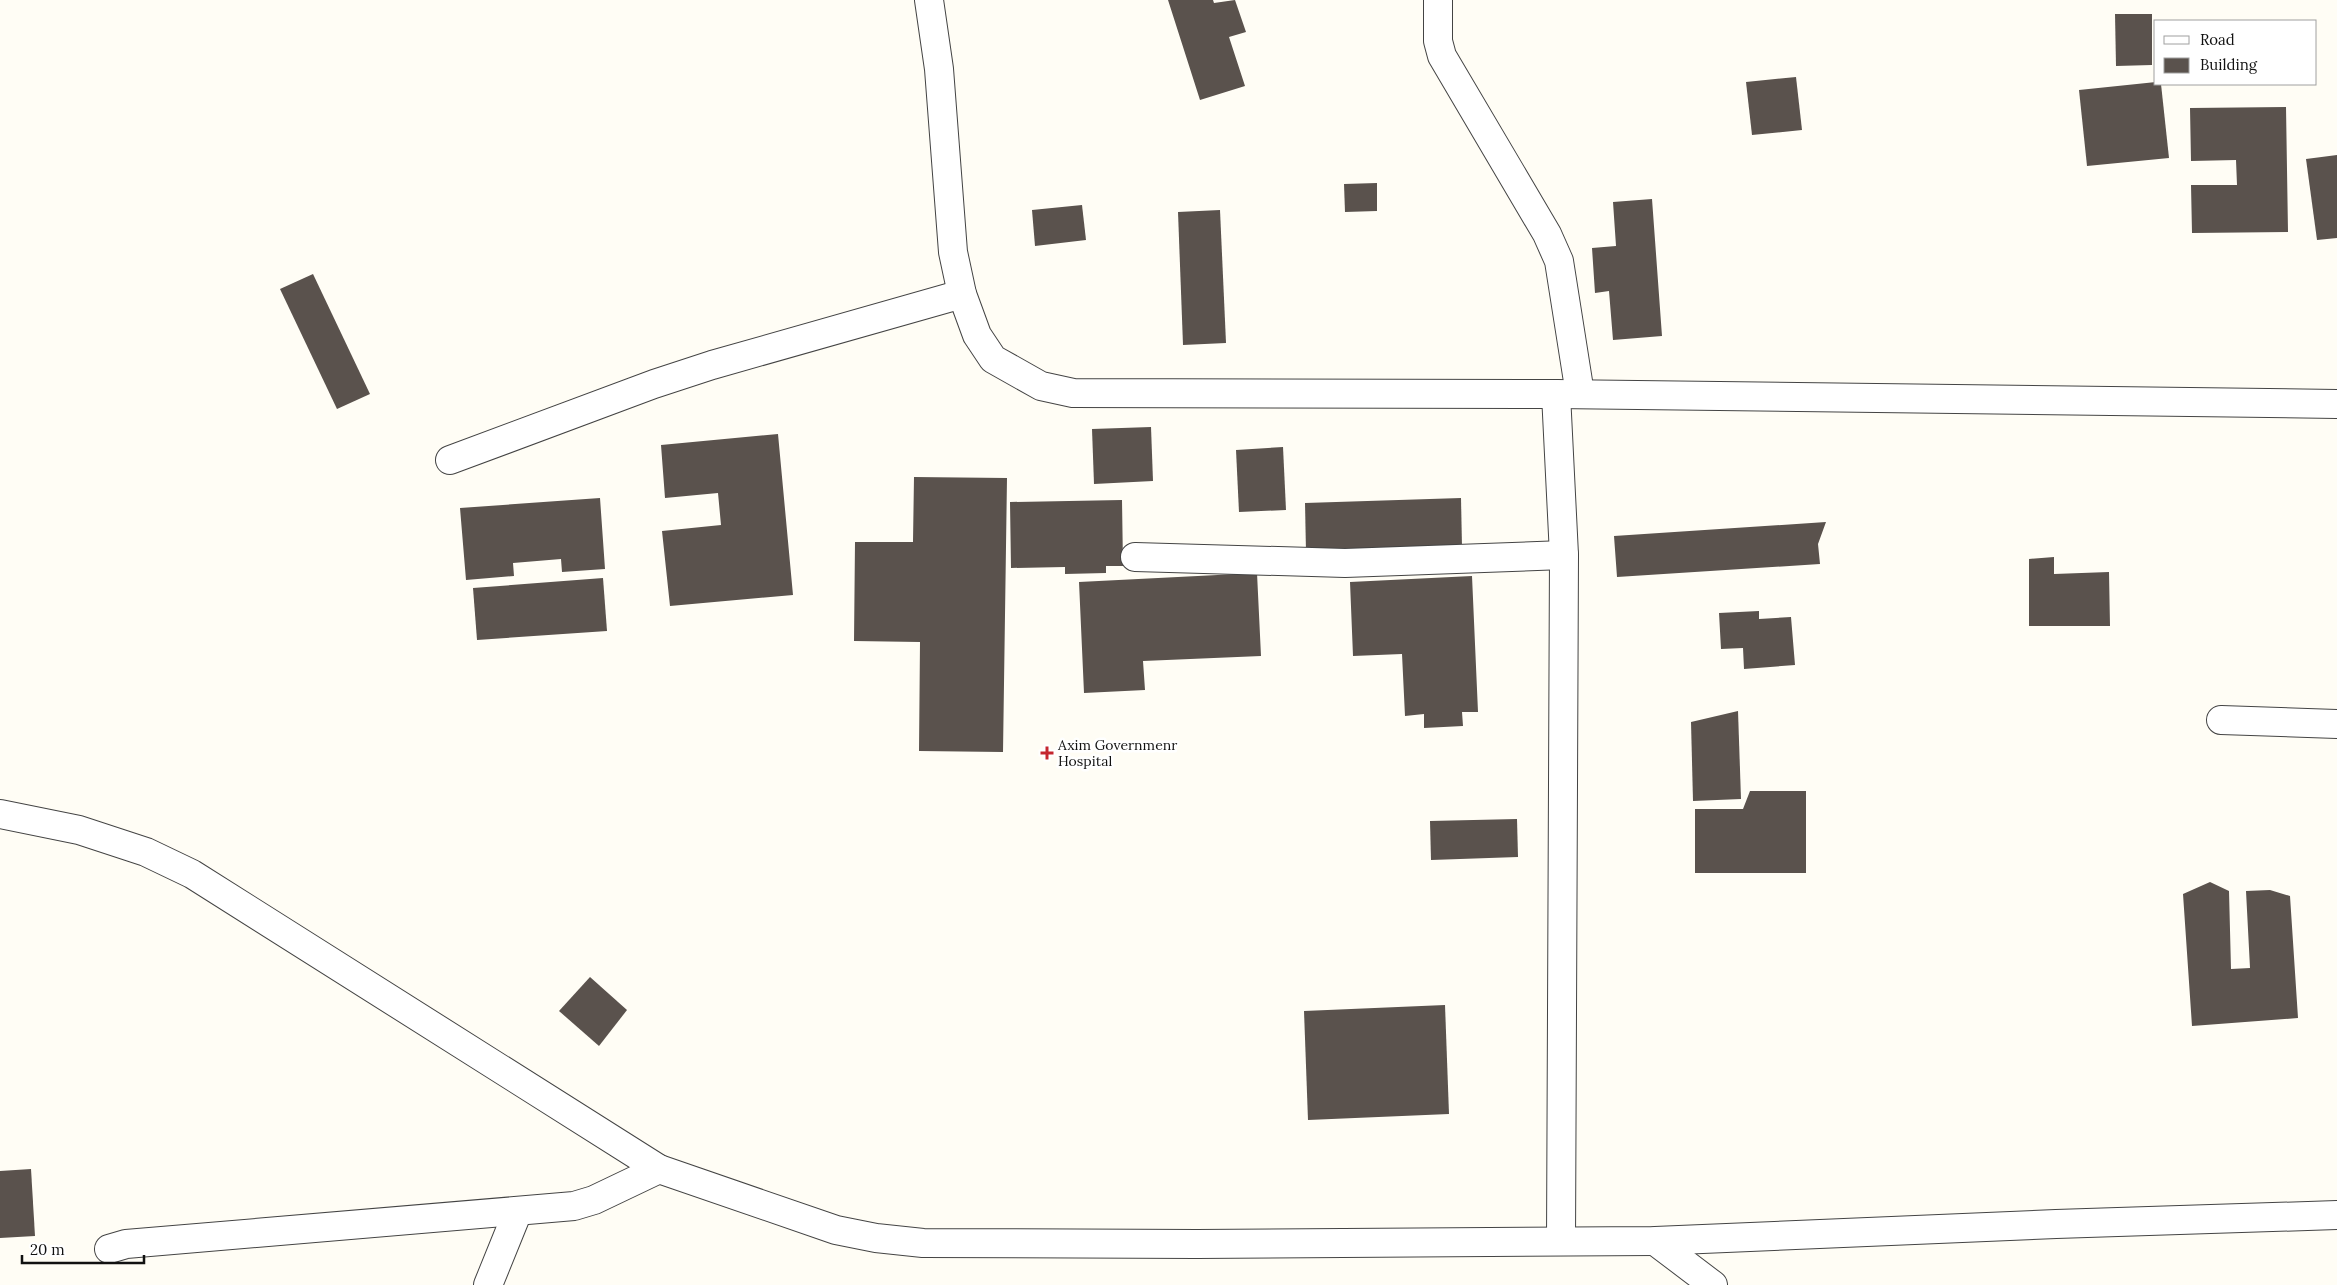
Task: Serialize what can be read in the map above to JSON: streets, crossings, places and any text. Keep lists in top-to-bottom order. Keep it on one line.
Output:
{"places":{"health":["Axim Governmenr Hospital"]},"legend":["Road","Building"],"scale_bar":"20 m"}
